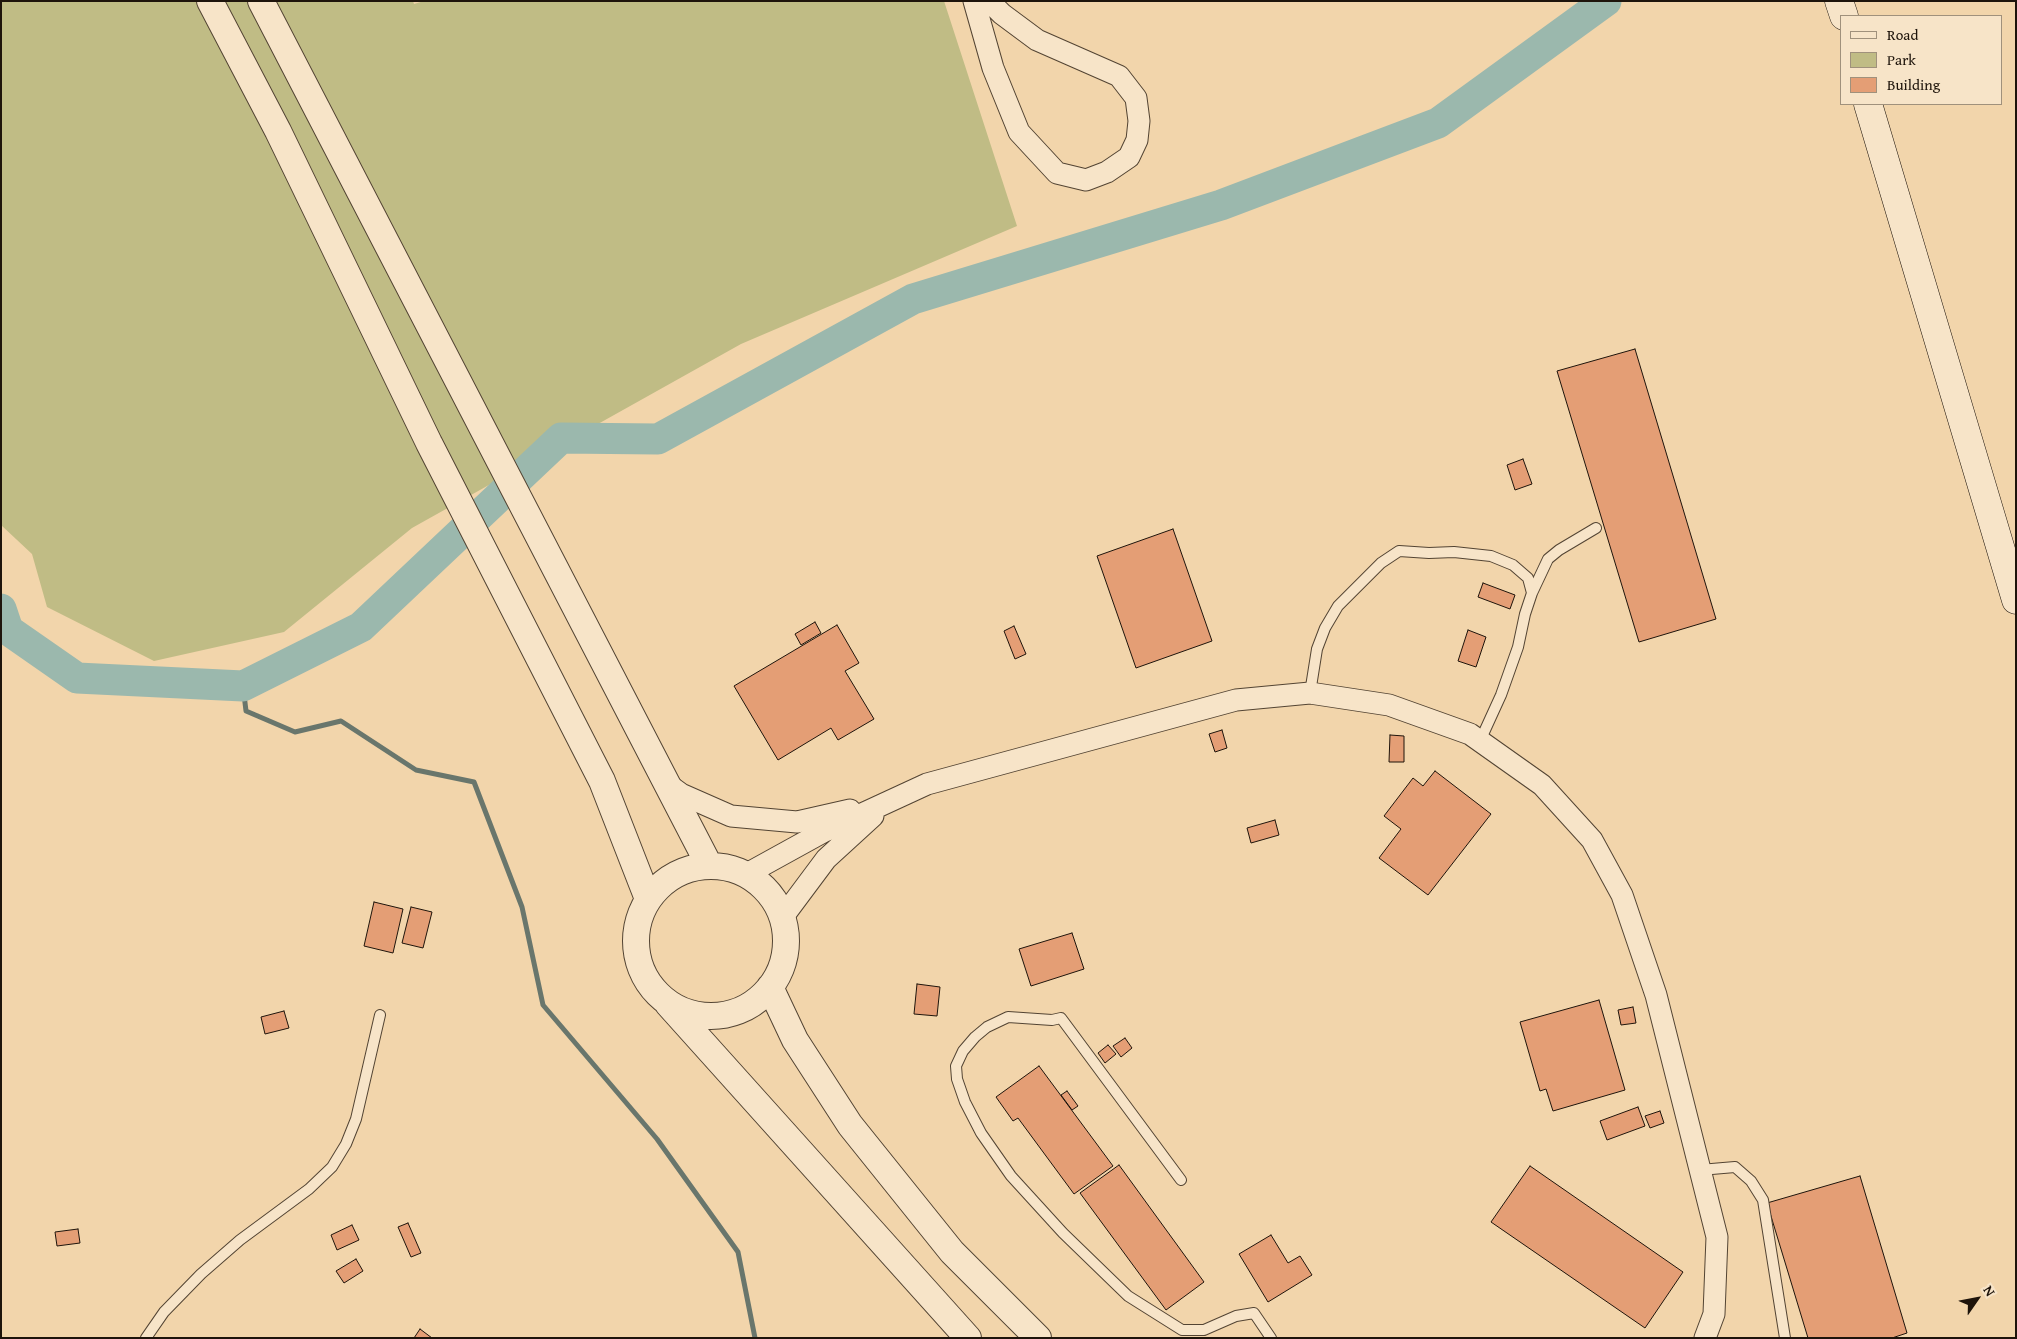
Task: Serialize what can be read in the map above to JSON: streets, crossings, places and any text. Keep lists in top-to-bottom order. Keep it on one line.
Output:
{"legend":["Road","Park","Building"],"north":"top right"}
